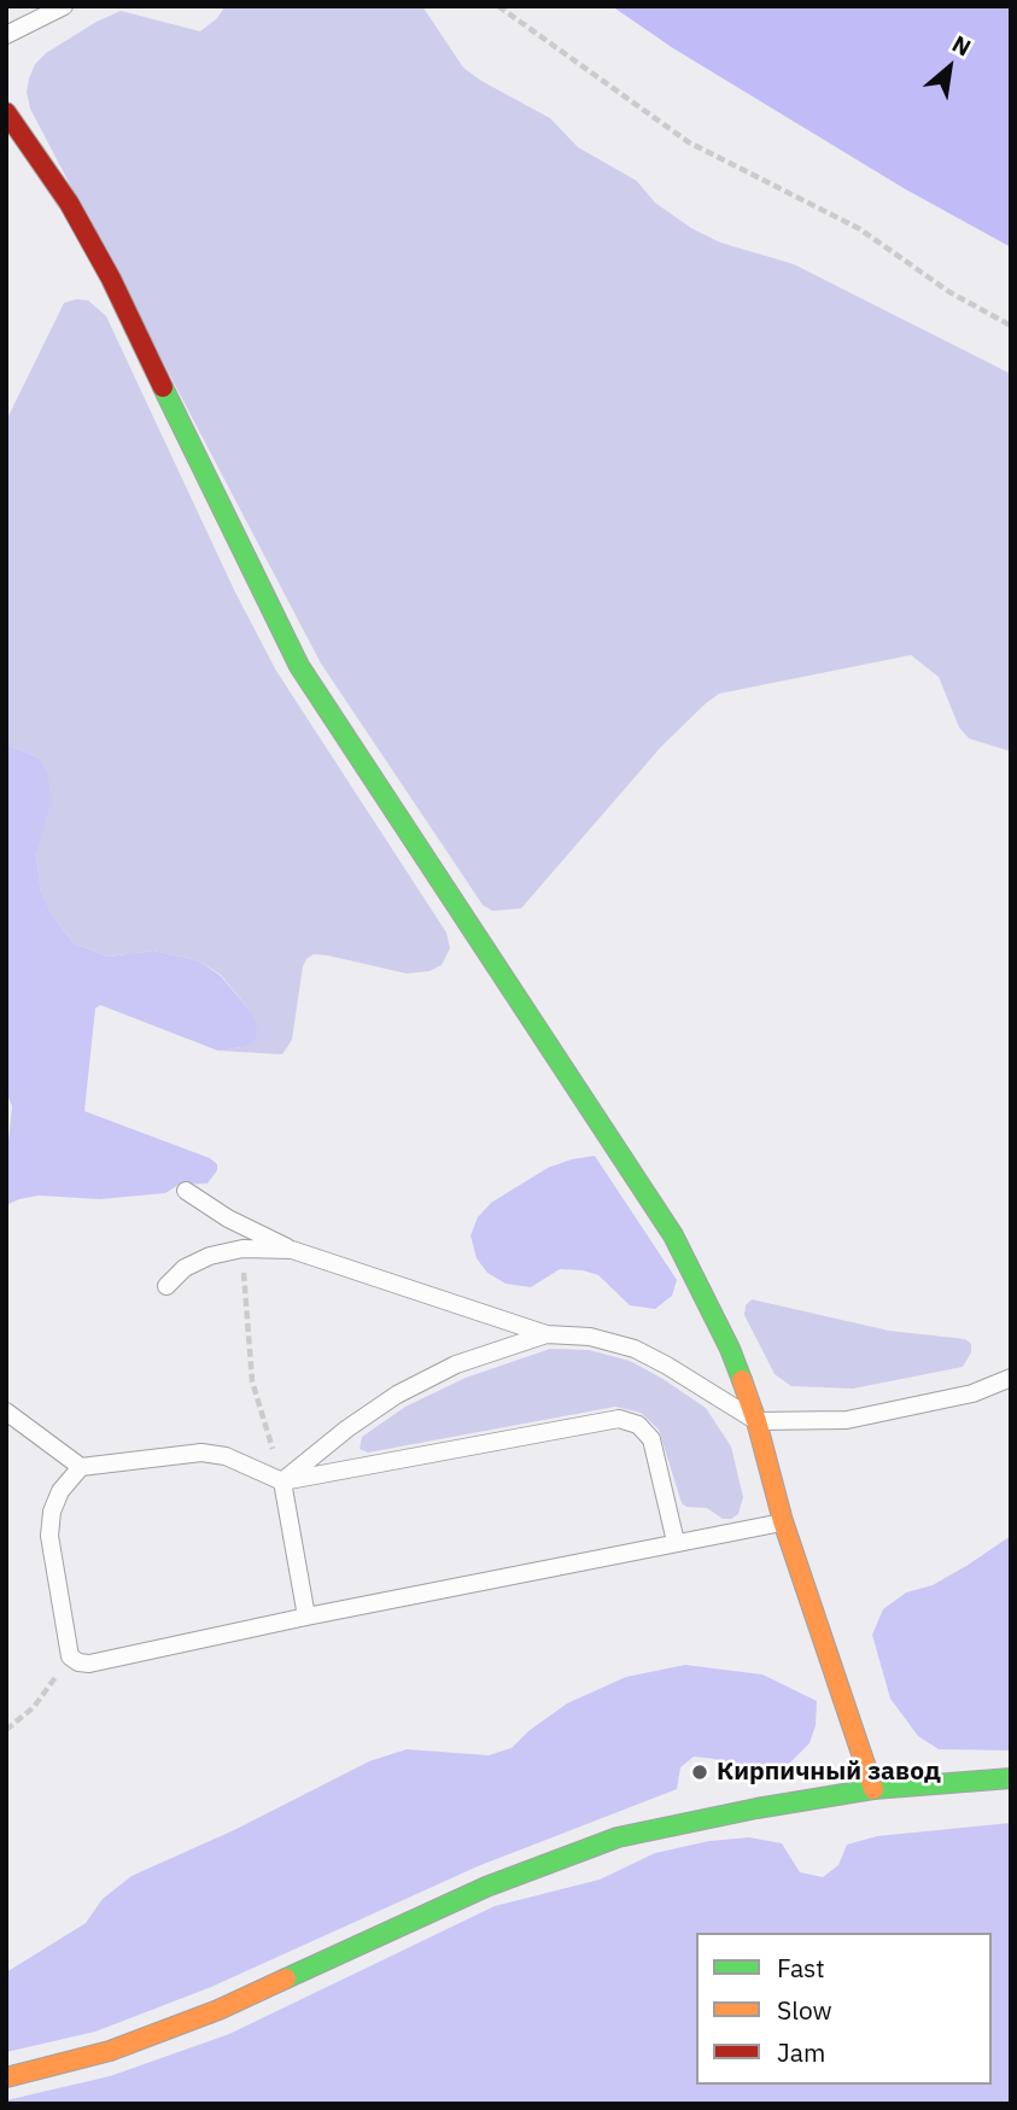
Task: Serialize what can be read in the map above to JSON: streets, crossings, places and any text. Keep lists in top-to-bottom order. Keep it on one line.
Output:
{"places":["Кирпичный завод"],"legend":["Fast","Slow","Jam"],"north":"top right"}
